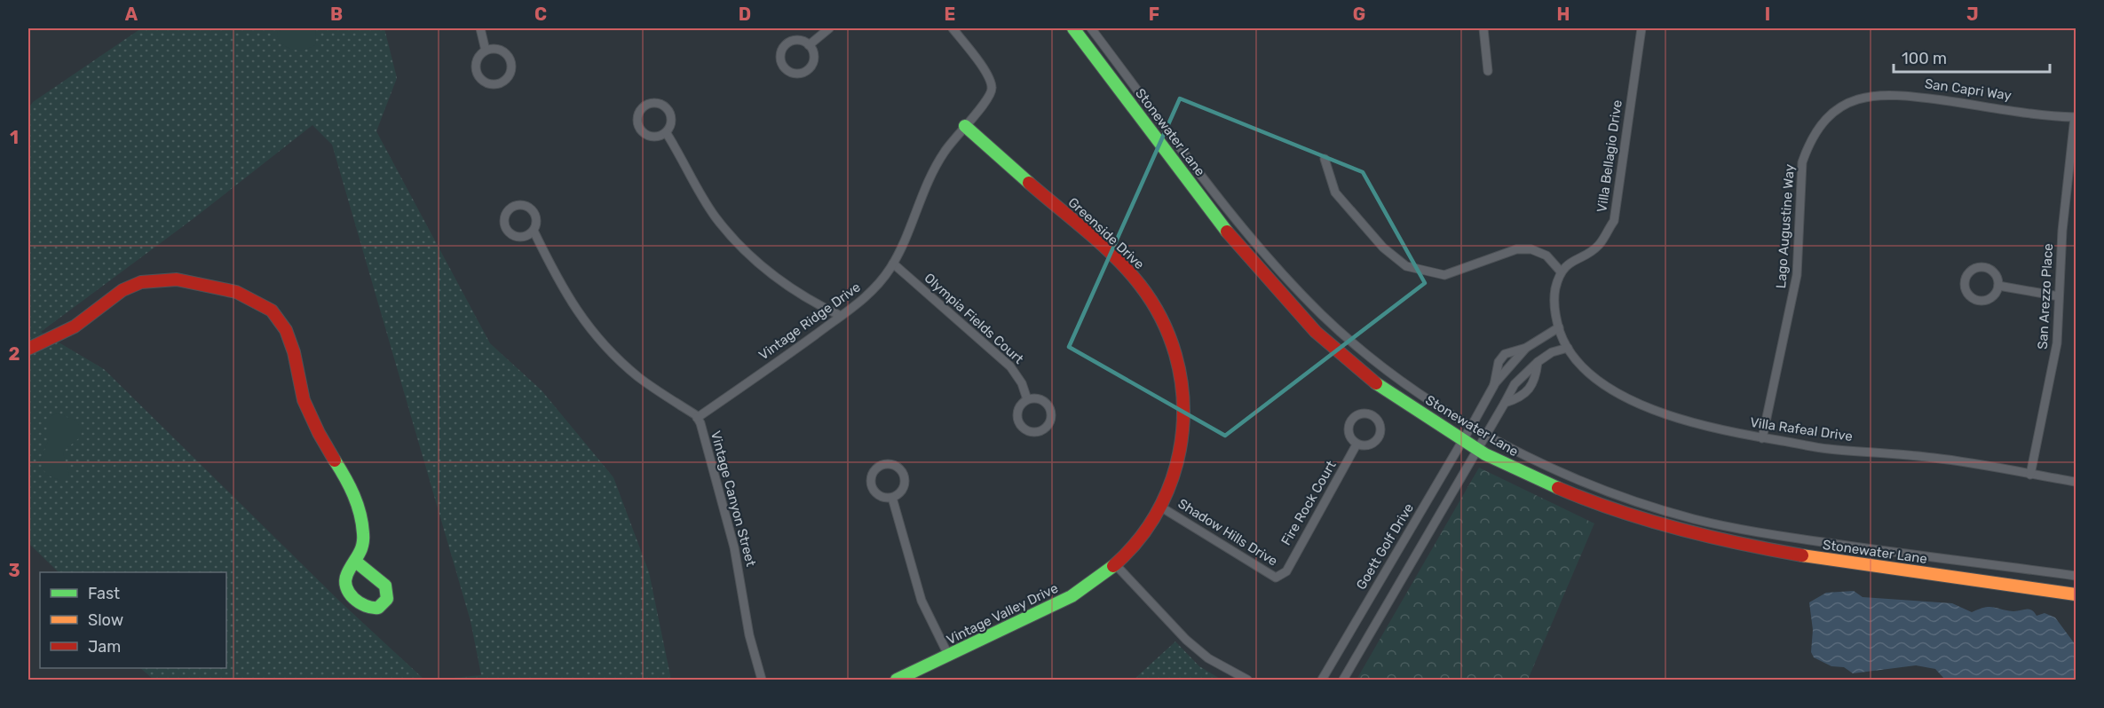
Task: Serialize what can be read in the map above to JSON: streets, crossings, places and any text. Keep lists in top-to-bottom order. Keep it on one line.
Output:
{"streets":{"street":["San Capri Way","Stonewater Lane","Villa Bellagio Drive","Lago Augustine Way","Greenside Drive","San Arezzo Place","Olympia Fields Court","Vintage Ridge Drive","Villa Rafeal Drive","Vintage Canyon Street","Fire Rock Court","Shadow Hills Drive","Goett Golf Drive","Vintage Valley Drive"]},"crossings":[["San Capri Way","Lago Augustine Way"],["San Capri Way","San Arezzo Place"],["Stonewater Lane","Goett Golf Drive"],["Lago Augustine Way","Villa Rafeal Drive"],["Greenside Drive","Vintage Ridge Drive"],["Greenside Drive","Shadow Hills Drive"],["Greenside Drive","Vintage Valley Drive"],["San Arezzo Place","Villa Rafeal Drive"],["Olympia Fields Court","Vintage Ridge Drive"],["Vintage Ridge Drive","Vintage Canyon Street"],["Villa Rafeal Drive","Goett Golf Drive"],["Fire Rock Court","Shadow Hills Drive"]],"legend":["Fast","Slow","Jam"],"scale_bar":"100 m","grid":{"columns":["A","B","C","D","E","F","G","H","I","J"],"rows":["1","2","3"]}}
